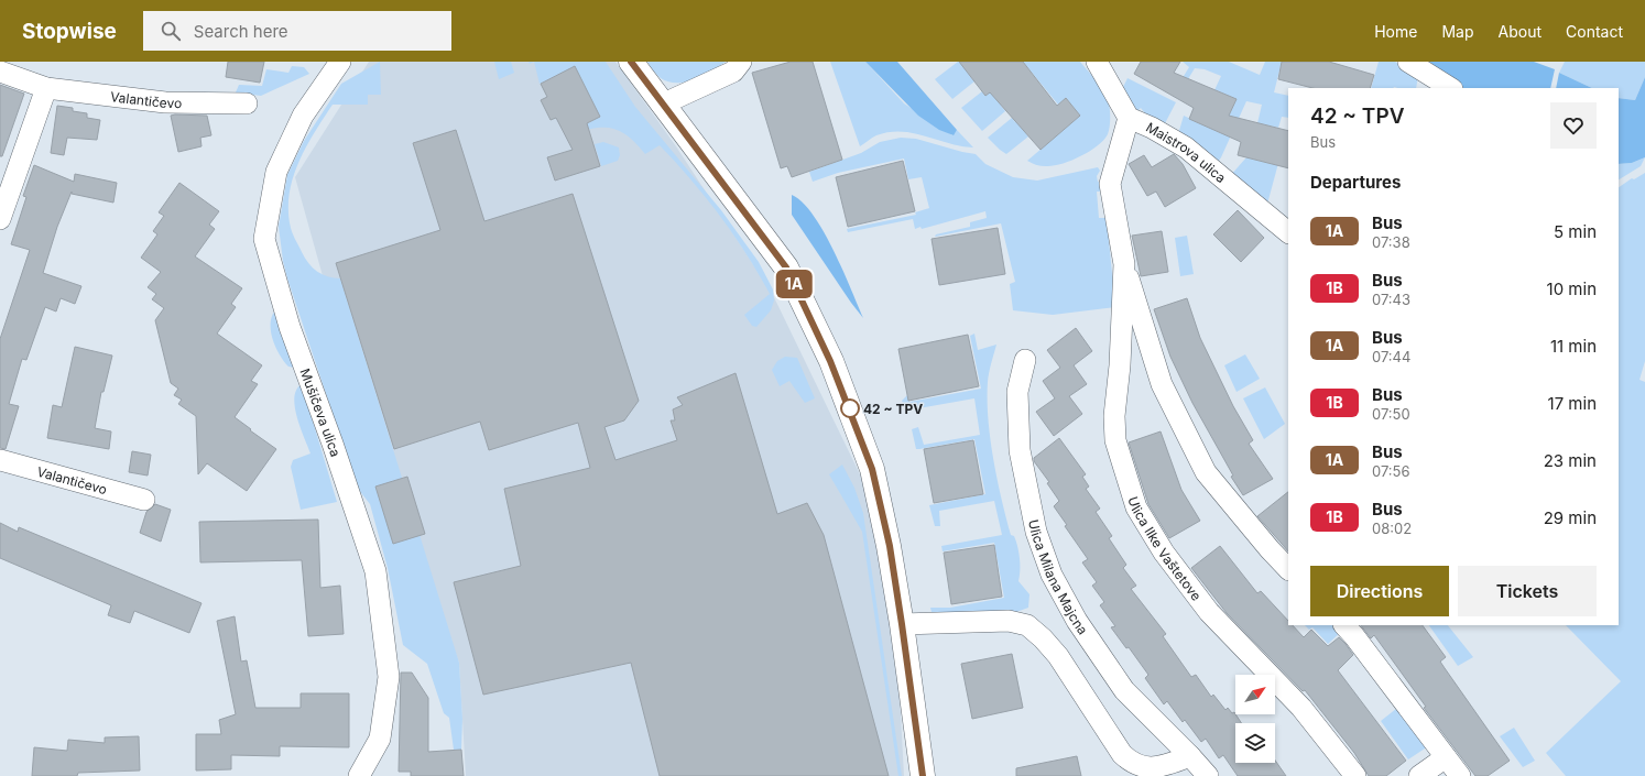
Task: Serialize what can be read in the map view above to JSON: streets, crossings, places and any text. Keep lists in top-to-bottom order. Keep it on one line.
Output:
{"streets":{"street":["Valantičevo","Maistrova ulica","Mušičeva ulica","Ulica Ilke Vaštetove","Ulica Milana Majcna"]},"crossings":[["Maistrova ulica","Ulica Ilke Vaštetove"]],"places":["42 ~ TPV"],"lines":["bus line 1A"],"north":"top right","page":{"header":"Stopwise","search":"Search here","nav":["Home","Map","About","Contact"],"on_map":"1A","heading":[["42 ~ TPV","Bus"],"Departures"],"list":[{"mark":"1A","name":"Bus","note":"07:38","value":"5 min"},{"mark":"1B","name":"Bus","note":"07:43","value":"10 min"},{"mark":"1A","name":"Bus","note":"07:44","value":"11 min"},{"mark":"1B","name":"Bus","note":"07:50","value":"17 min"},{"mark":"1A","name":"Bus","note":"07:56","value":"23 min"},{"mark":"1B","name":"Bus","note":"08:02","value":"29 min"}],"buttons":["Directions","Tickets"]}}
